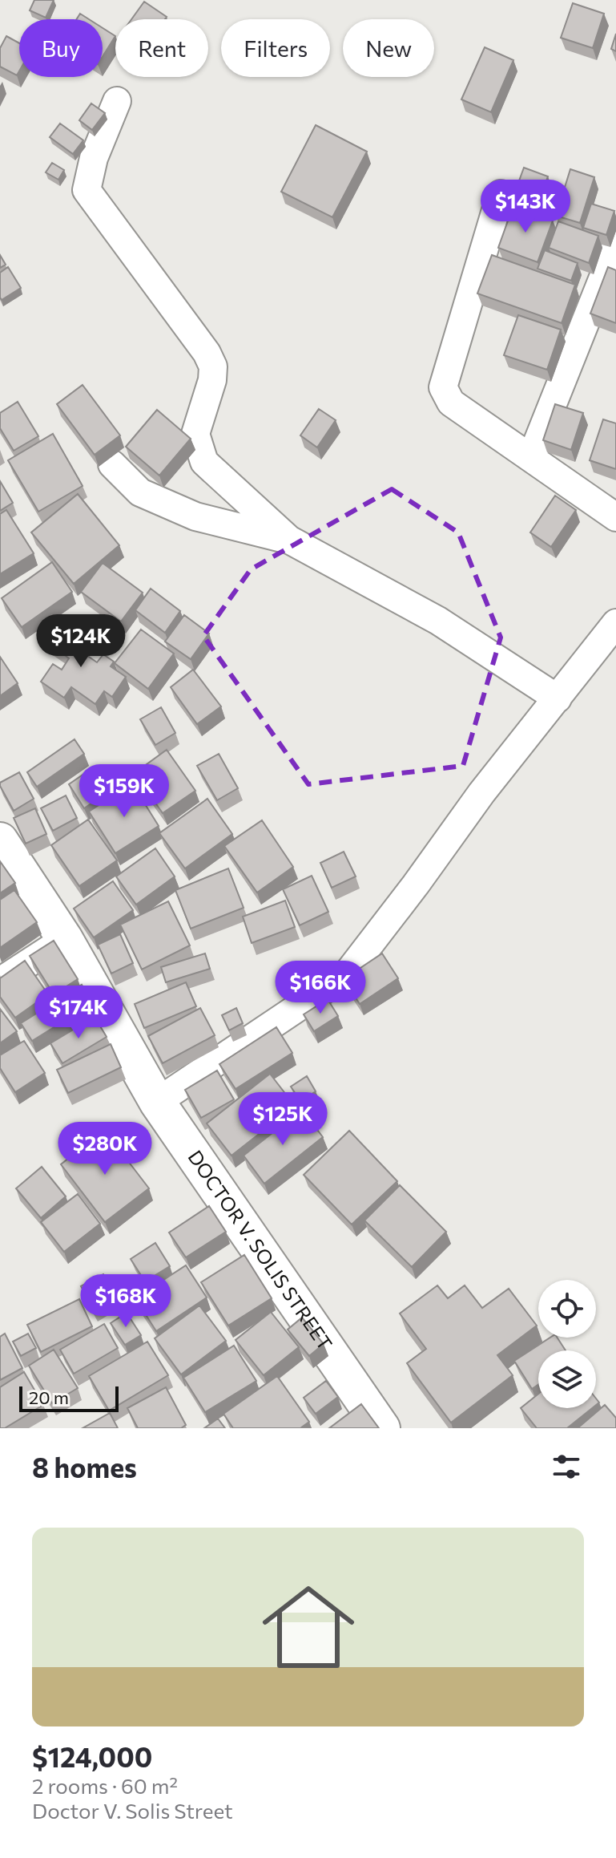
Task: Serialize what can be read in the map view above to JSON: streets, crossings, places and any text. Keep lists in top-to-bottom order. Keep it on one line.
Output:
{"streets":{"street":["DOCTOR V. SOLIS STREET"]},"scale_bar":"20 m","page":{"chip":["Buy","Rent","Filters","New"],"price":["$143K","$124K","$159K","$166K","$174K","$125K","$280K","$168K"],"scale":"20 m","heading":"8 homes","list":[{"name":"$124,000","note":"2 rooms · 60 m² · Doctor V. Solis Street"}]}}
